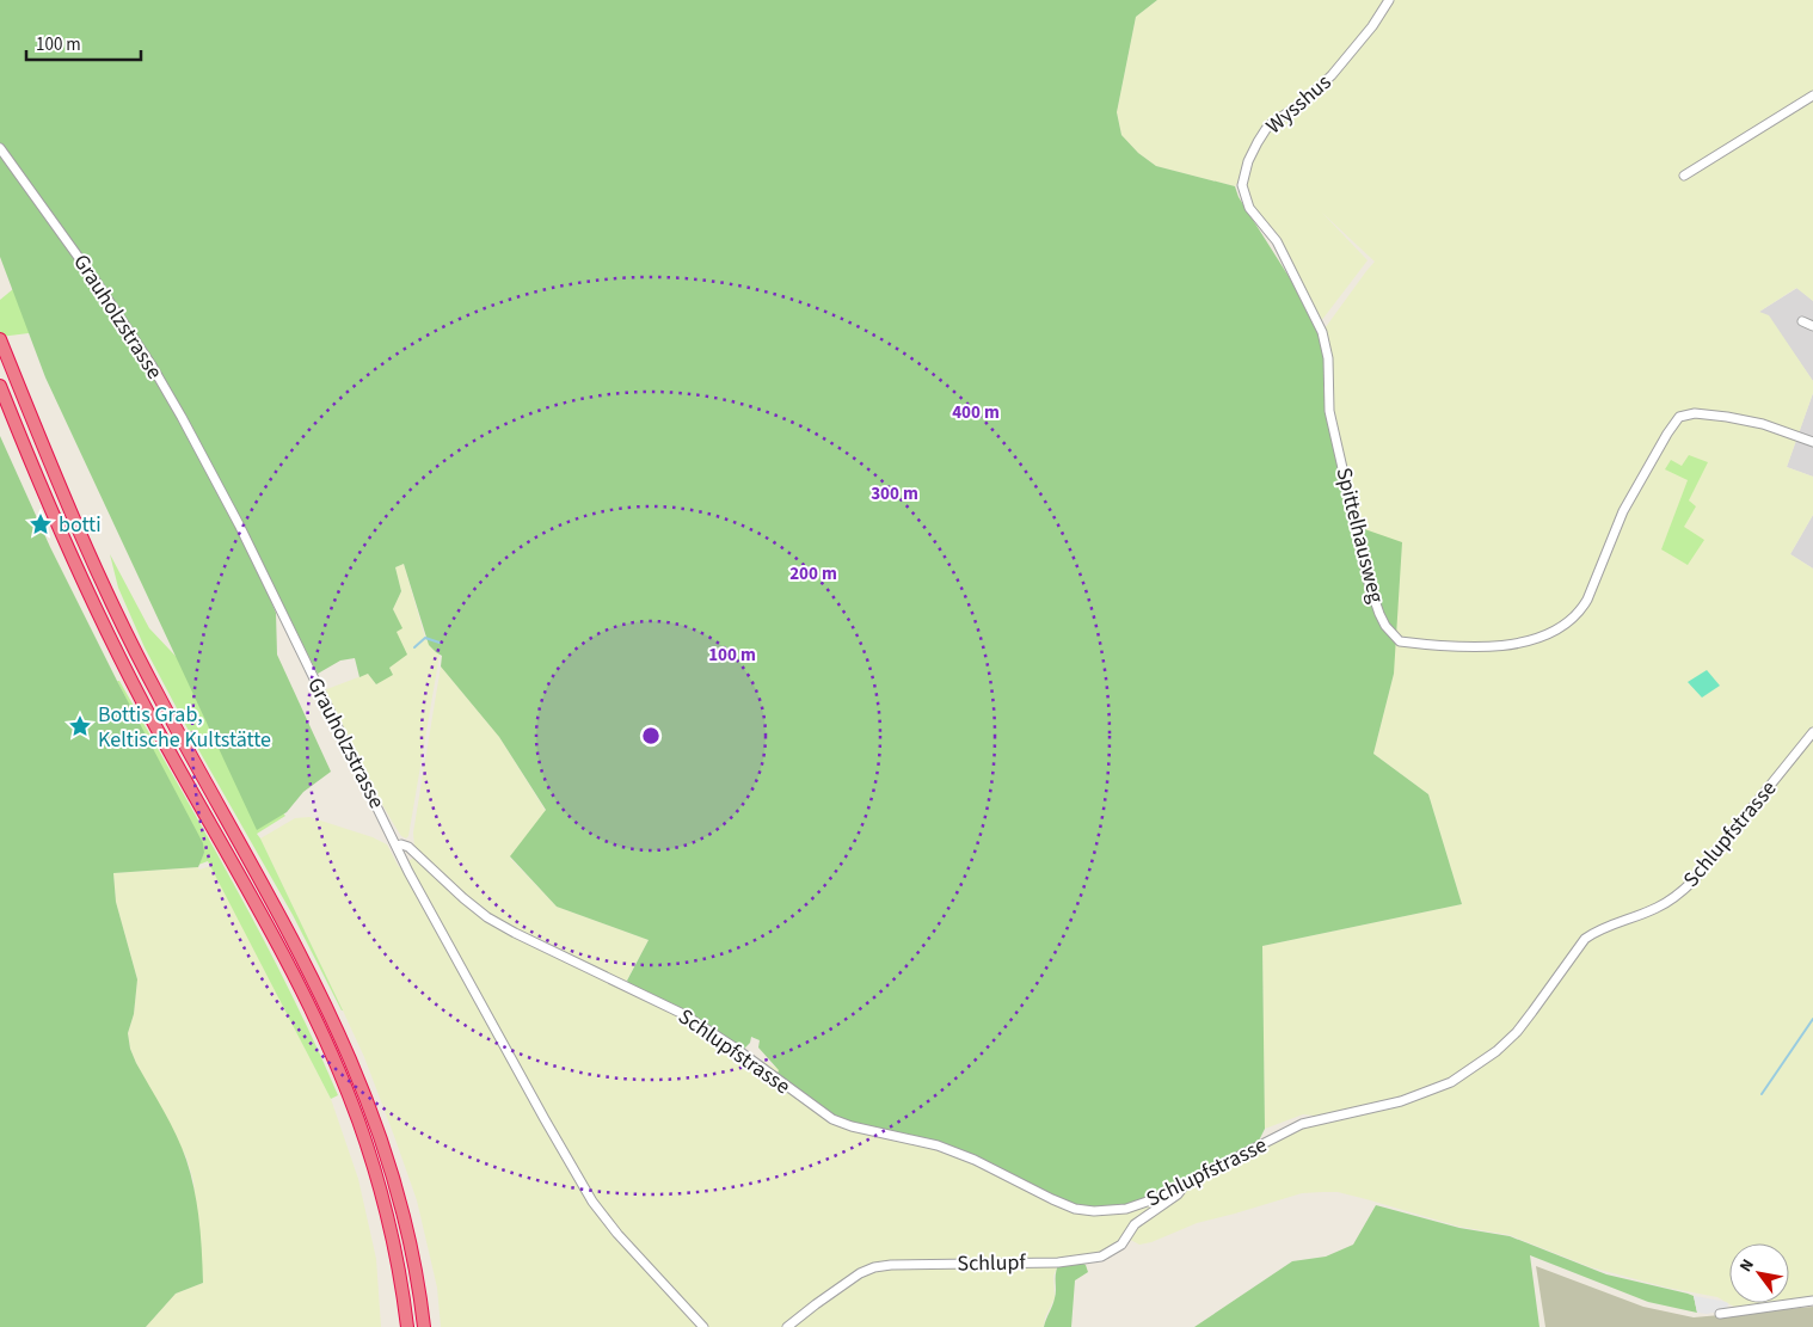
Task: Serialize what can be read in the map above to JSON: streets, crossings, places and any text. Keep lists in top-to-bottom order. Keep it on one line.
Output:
{"streets":{"street":["Wysshus","Grauholzstrasse","Spittelhausweg","Schlupfstrasse","Schlupf"]},"crossings":[["Wysshus","Spittelhausweg"],["Grauholzstrasse","Schlupfstrasse"],["Schlupfstrasse","Schlupf"]],"places":{"place":["botti","Bottis Grab, Keltische Kultstätte"]},"scale_bar":"100 m","north":"top left","rings":["400 m","300 m","200 m","100 m"]}
